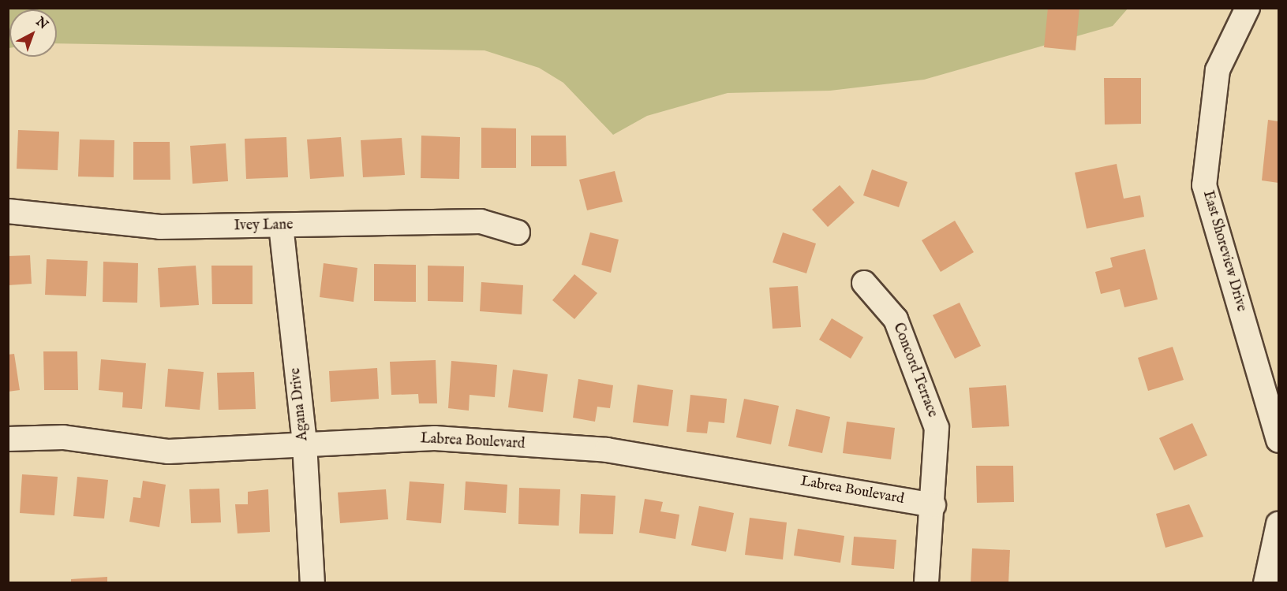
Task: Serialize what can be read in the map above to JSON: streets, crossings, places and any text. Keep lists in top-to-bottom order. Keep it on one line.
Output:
{"streets":{"street":["Ivey Lane","East Shoreview Drive","Concord Terrace","Agana Drive","Labrea Boulevard"]},"crossings":[["Ivey Lane","Agana Drive"],["Concord Terrace","Labrea Boulevard"],["Agana Drive","Labrea Boulevard"]],"north":"top right"}
